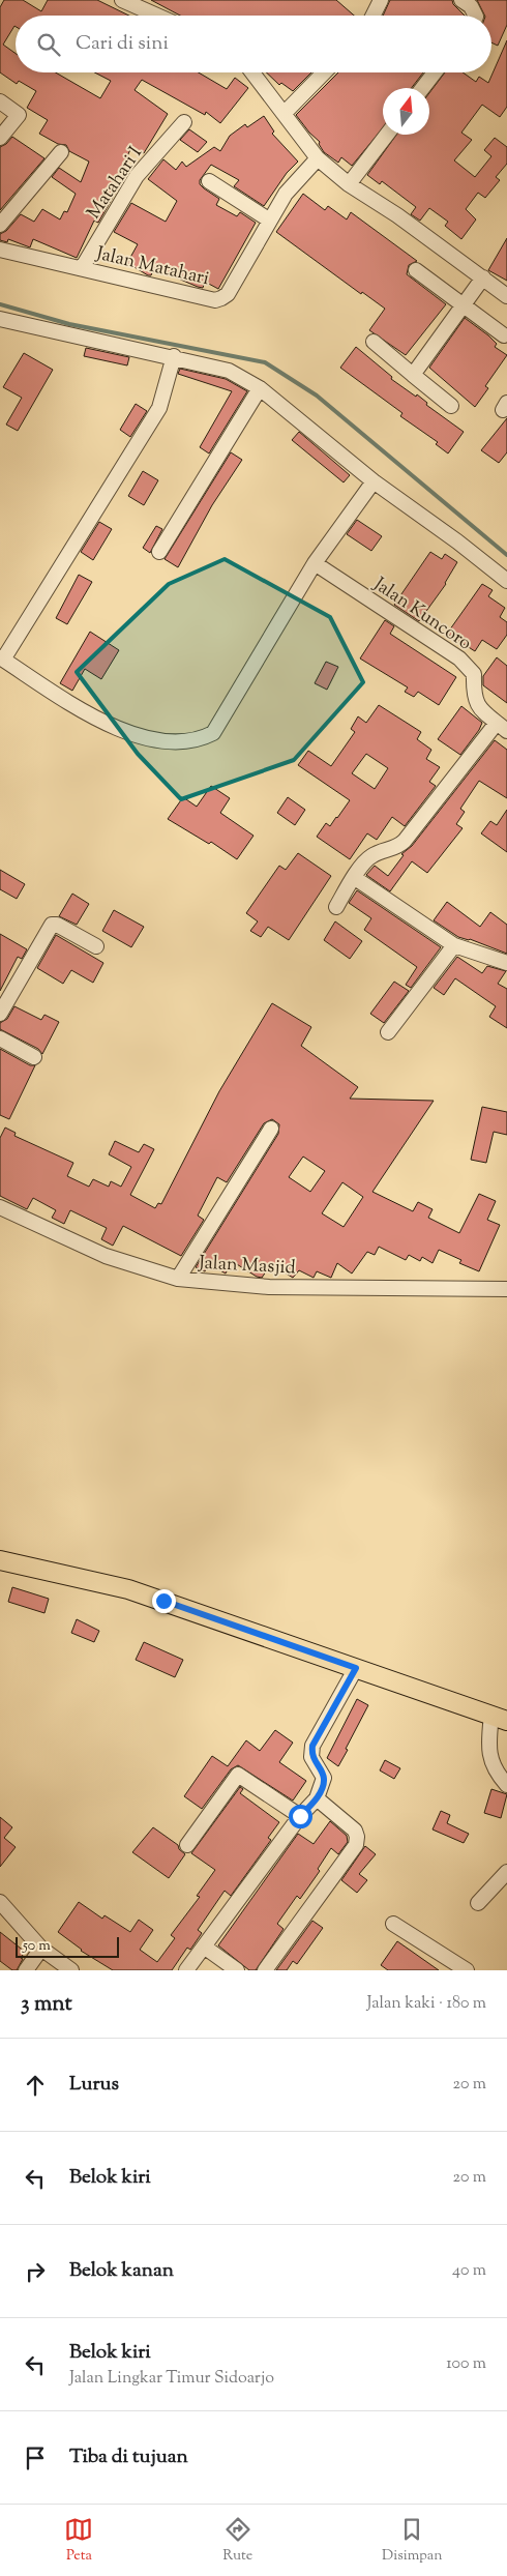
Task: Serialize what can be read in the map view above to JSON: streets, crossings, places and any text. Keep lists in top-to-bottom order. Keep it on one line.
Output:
{"streets":{"street":["Matahari I","Jalan Matahari","Jalan Kuncoro","Jalan Masjid"]},"crossings":[["Matahari I","Jalan Matahari"]],"scale_bar":"50 m","north":"top","page":{"search":"Cari di sini","scale":"50 m","heading":["3 mnt","Jalan kaki · 180 m"],"list":[["Lurus","20 m"],["Belok kiri","20 m"],["Belok kanan","40 m"],["Belok kiri","Jalan Lingkar Timur Sidoarjo","100 m"],"Tiba di tujuan"],"nav":["Peta","Rute","Disimpan"]}}
